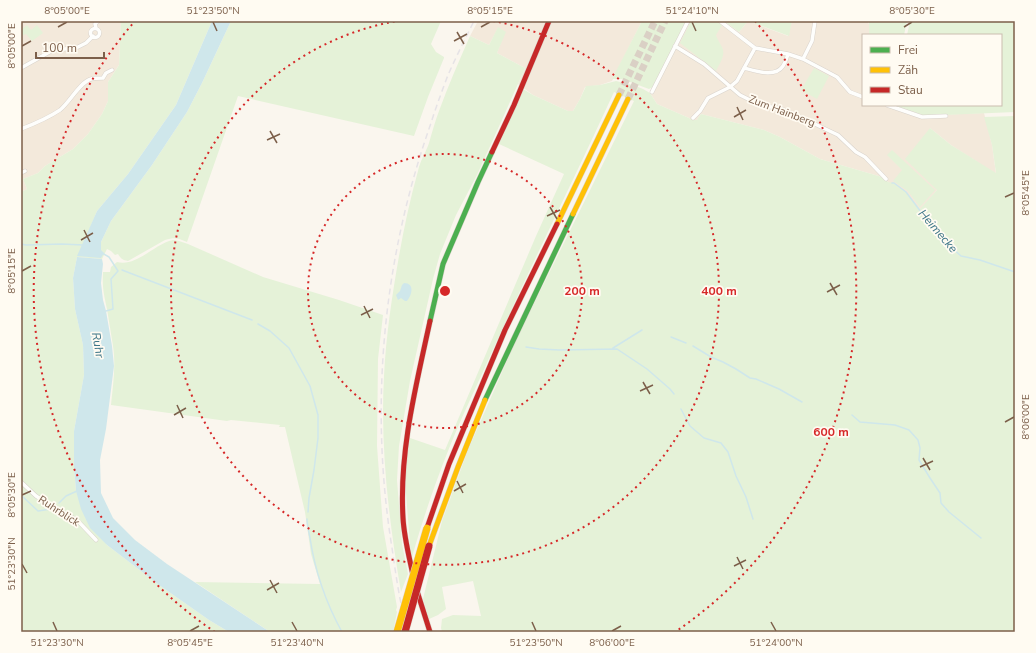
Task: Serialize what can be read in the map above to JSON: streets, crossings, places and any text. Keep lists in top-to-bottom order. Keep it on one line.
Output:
{"streets":{"street":["Zum Hainberg","Ruhrblick"]},"water":["Heimecke","Ruhr"],"legend":["Frei","Zäh","Stau"],"scale_bar":"100 m","coordinates":["8°05'00\"E","51°23'50\"N","8°05'15\"E","51°24'10\"N","8°05'30\"E","8°05'45\"E","8°06'00\"E","51°23'30\"N","51°23'40\"N","51°24'00\"N"],"rings":["200 m","400 m","600 m"]}
